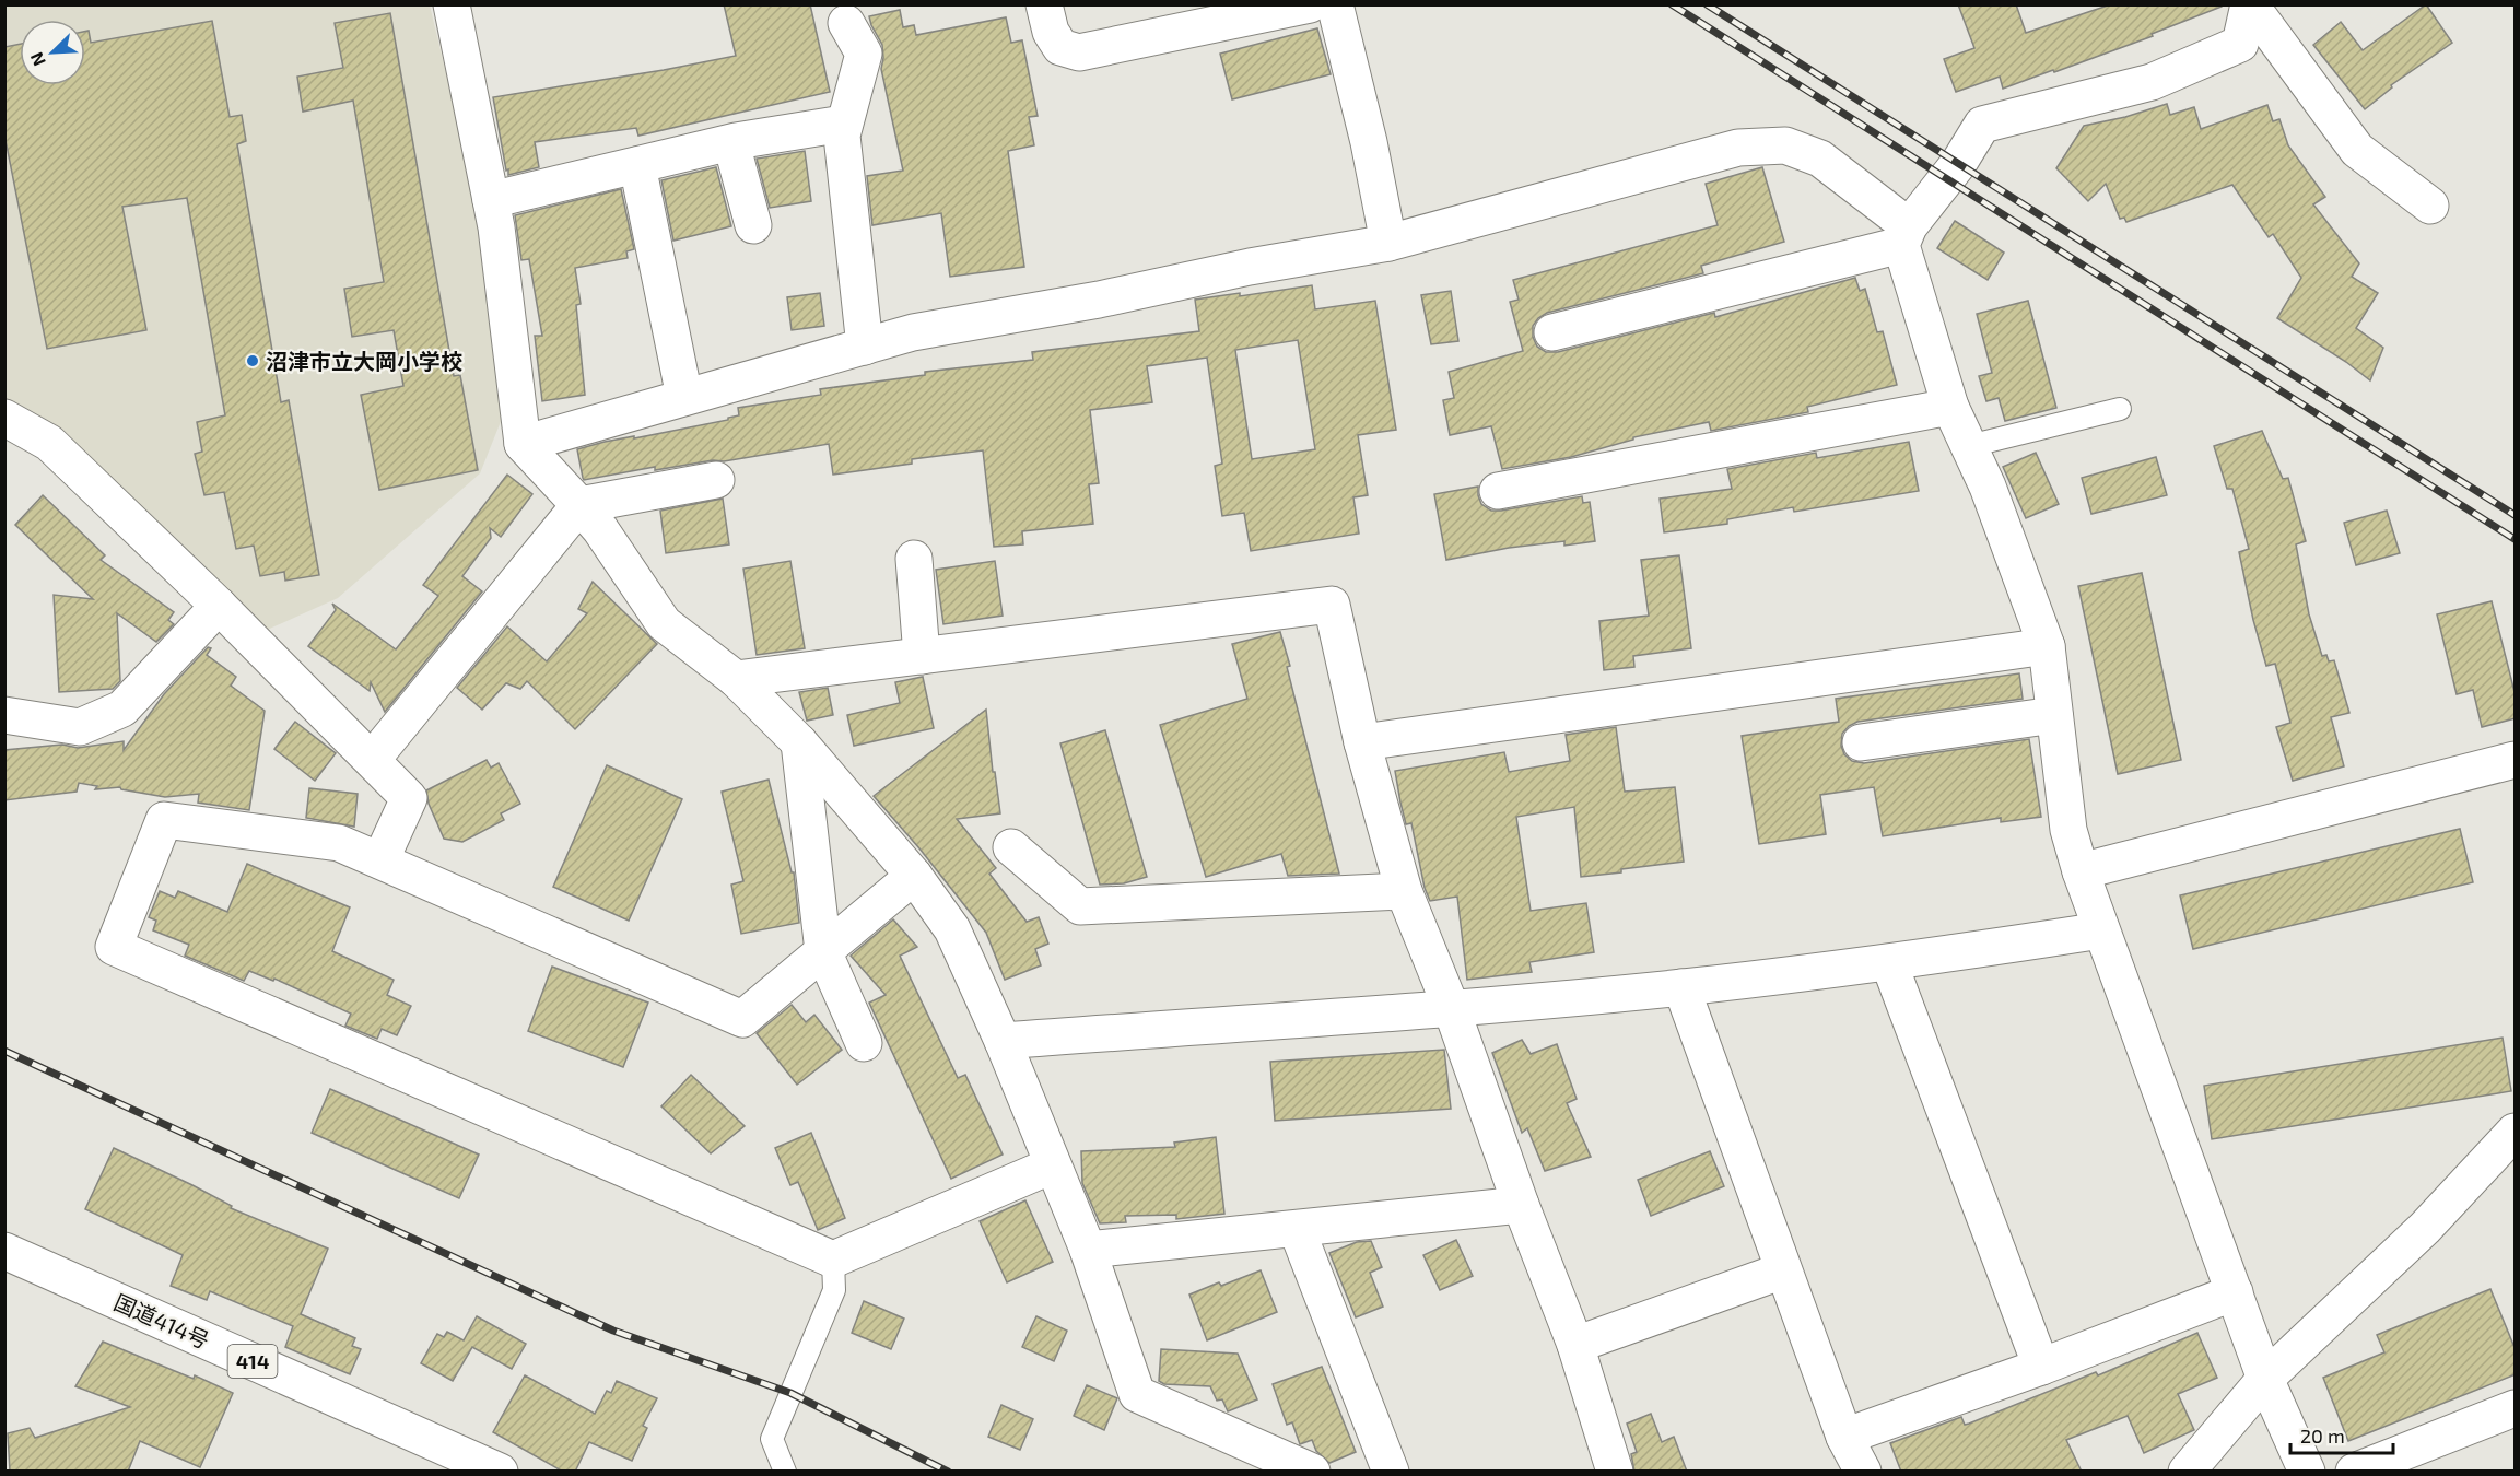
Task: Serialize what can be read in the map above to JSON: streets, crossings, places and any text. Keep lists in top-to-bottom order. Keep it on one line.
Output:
{"streets":{"main road":["国道414号","414"]},"places":["沼津市立大岡小学校"],"scale_bar":"20 m","north":"bottom left"}
